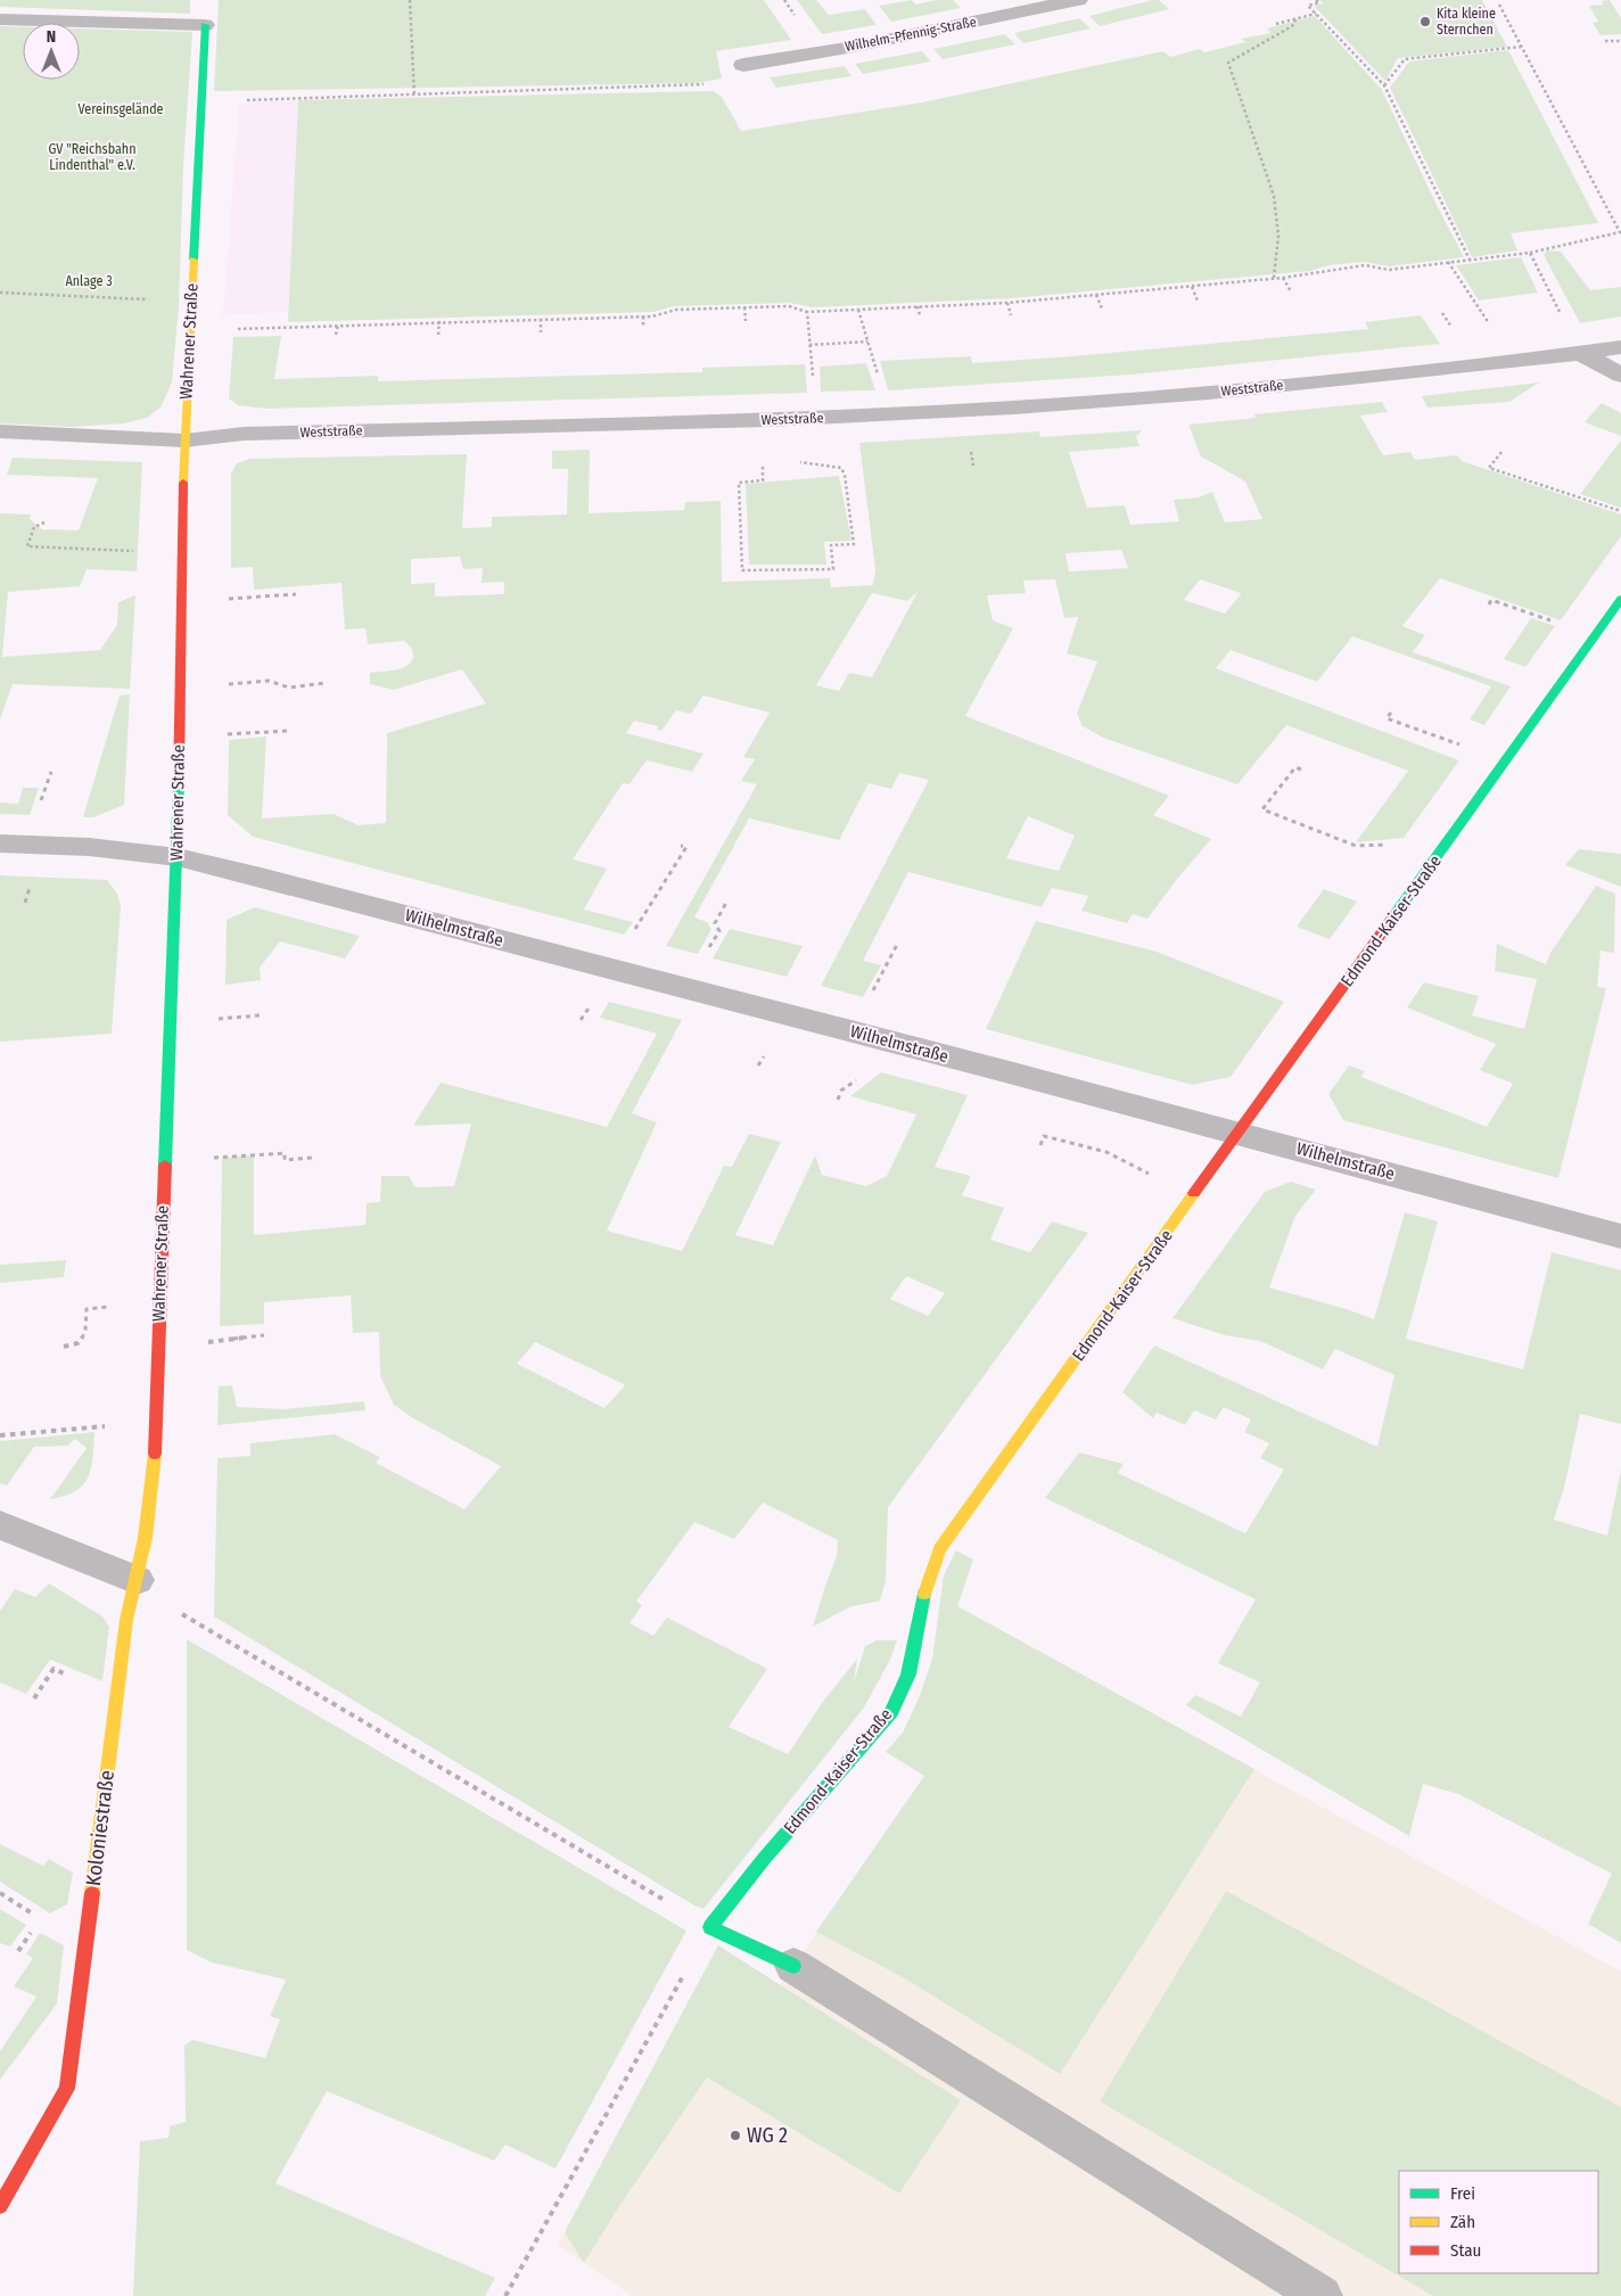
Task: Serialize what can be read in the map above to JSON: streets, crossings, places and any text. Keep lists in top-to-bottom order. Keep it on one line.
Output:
{"streets":{"street":["Wilhelm-Pfennig-Straße","Wahrener Straße","Weststraße","Edmond-Kaiser-Straße","Wilhelmstraße","Koloniestraße"]},"crossings":[["Wahrener Straße","Weststraße"],["Wahrener Straße","Wilhelmstraße"],["Wahrener Straße","Koloniestraße"],["Edmond-Kaiser-Straße","Wilhelmstraße"]],"parks":["Vereinsgelände","GV \"Reichsbahn Lindenthal\" e.V.","Anlage 3"],"places":["Kita kleine Sternchen","WG 2"],"legend":["Frei","Zäh","Stau"],"north":"top"}
